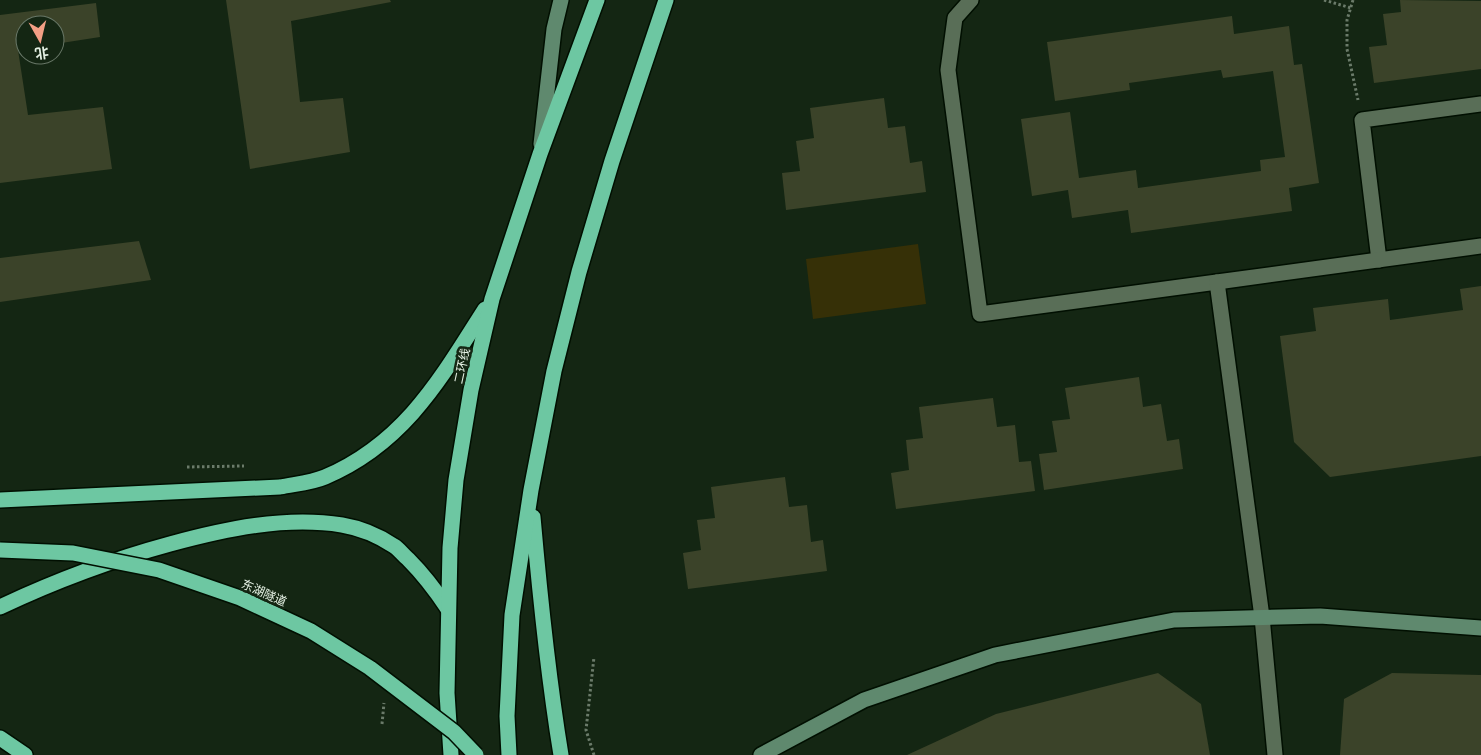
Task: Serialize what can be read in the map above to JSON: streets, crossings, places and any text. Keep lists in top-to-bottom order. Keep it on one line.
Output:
{"streets":{"highway":["二环线","东湖隧道"]},"north":"bottom"}
